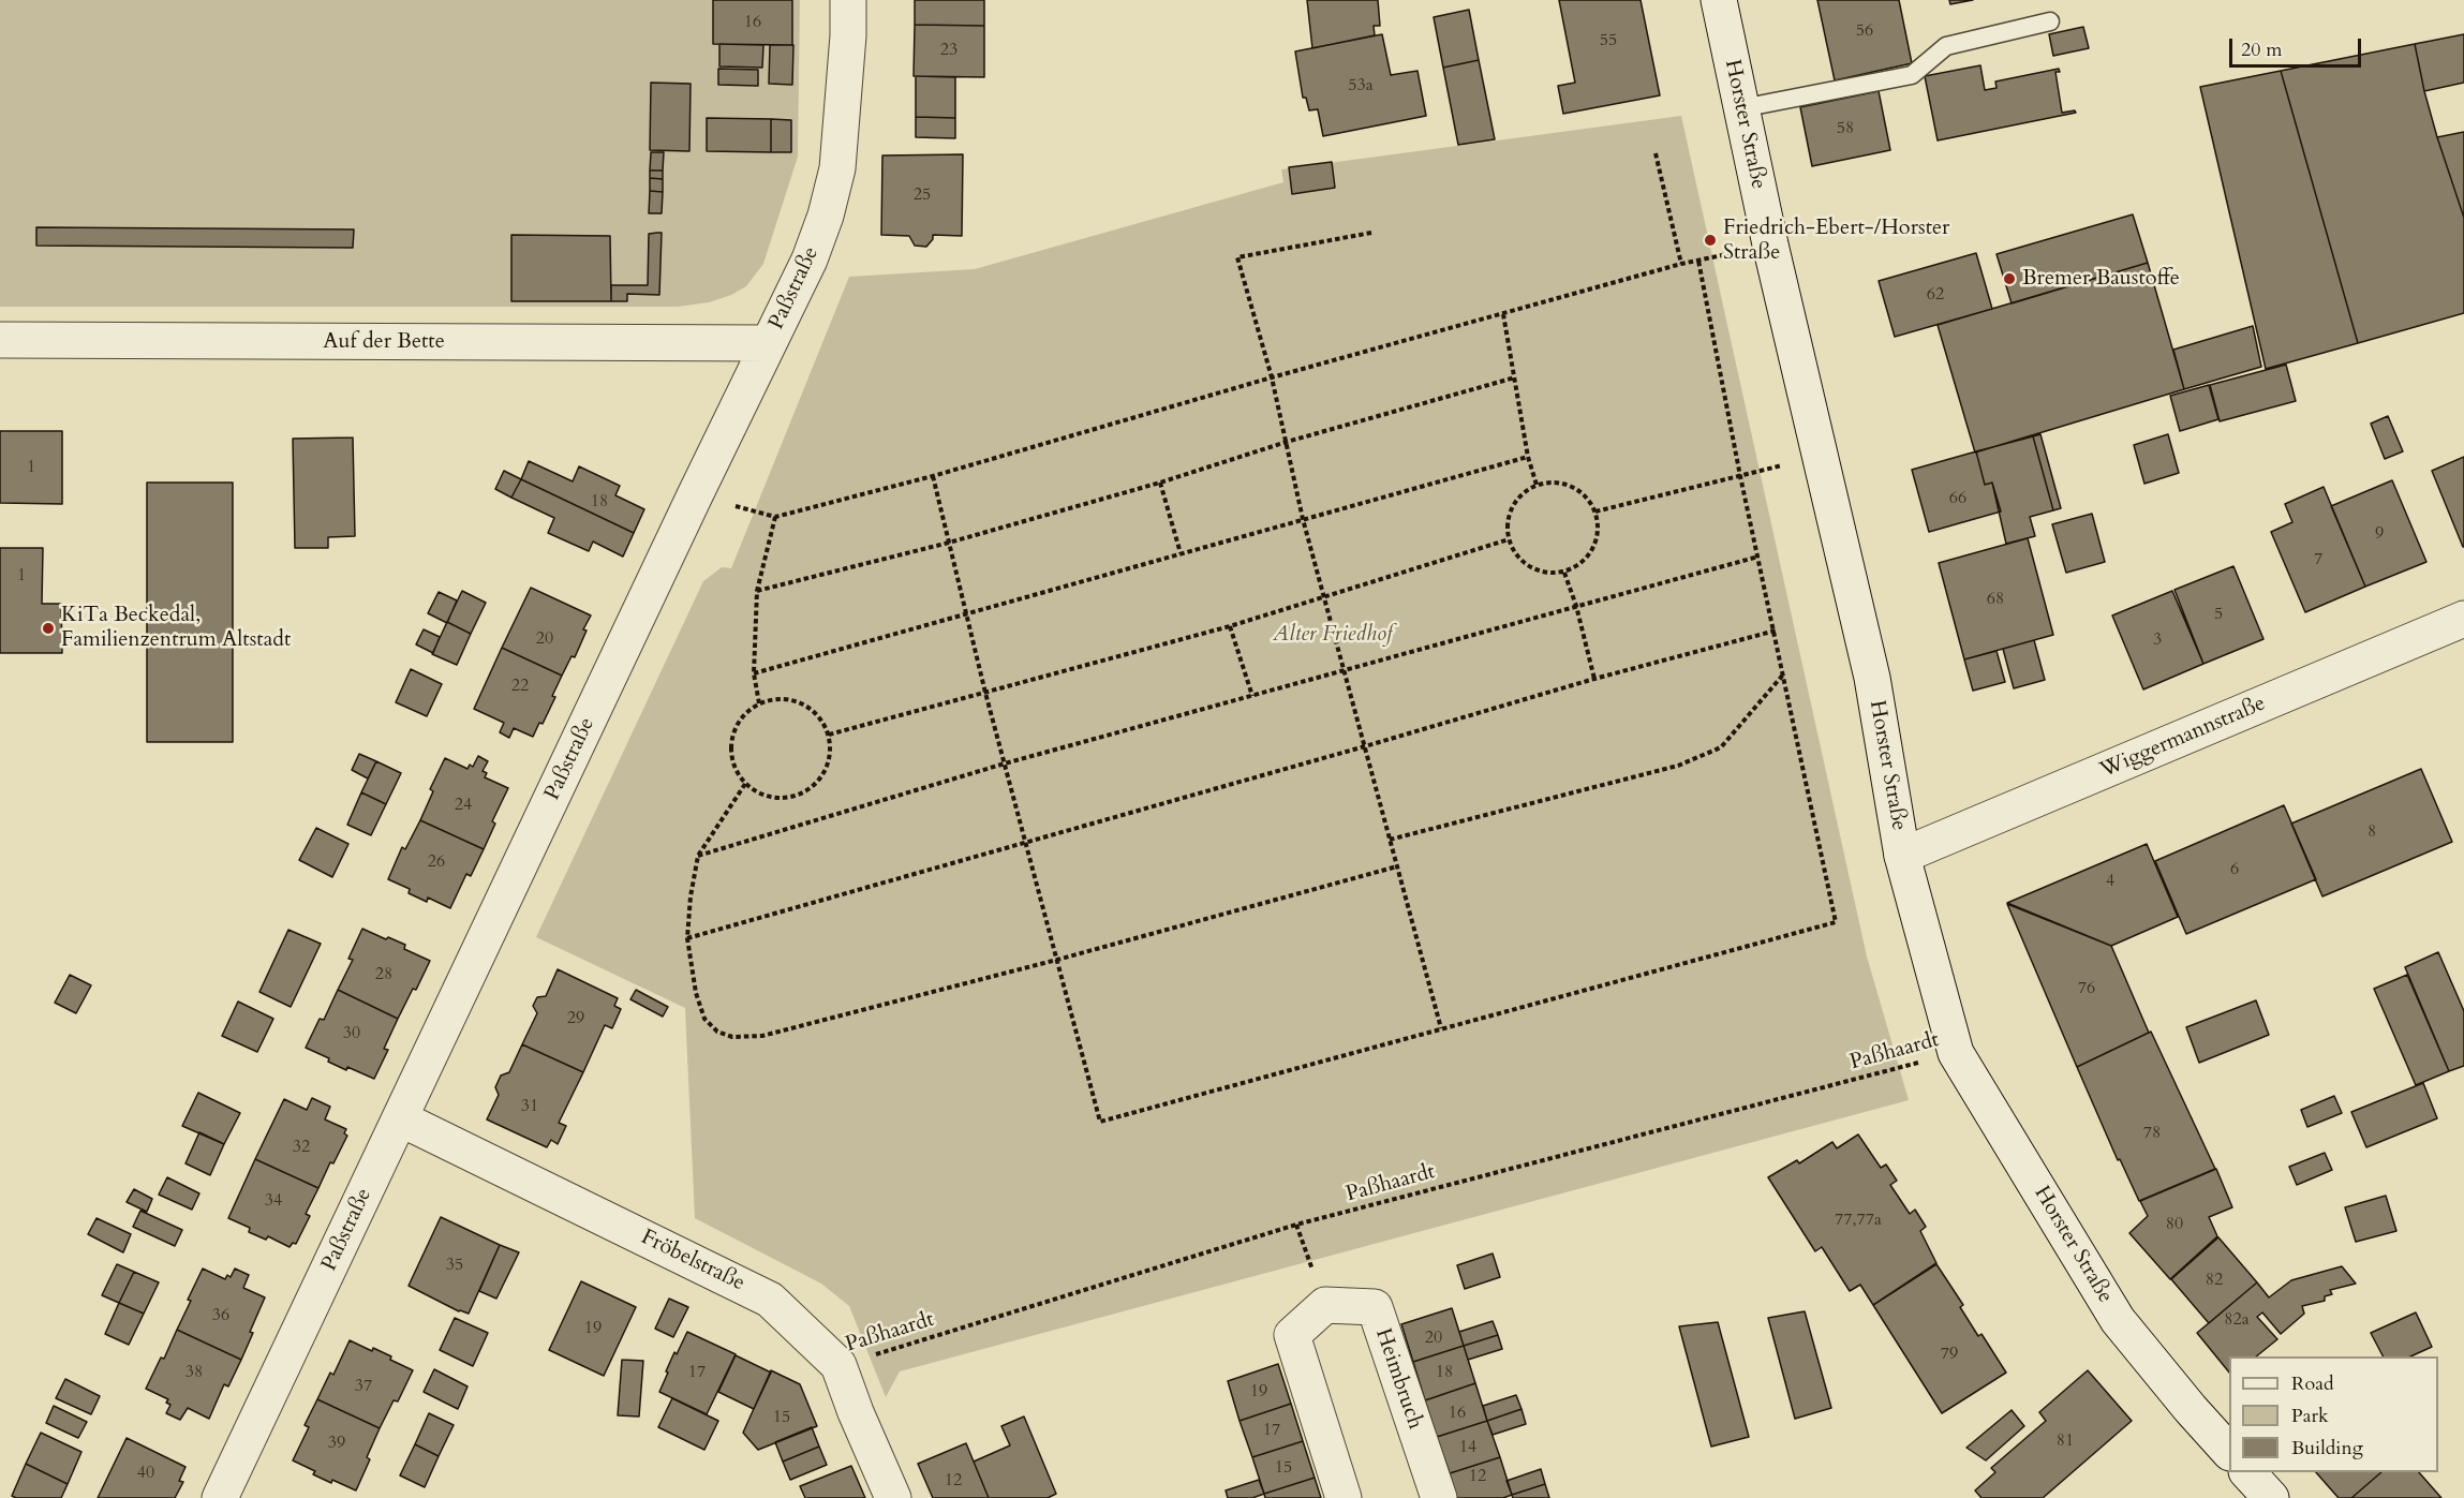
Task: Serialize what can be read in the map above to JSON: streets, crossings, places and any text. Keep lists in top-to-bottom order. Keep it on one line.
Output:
{"streets":{"street":["Horster Straße","Paßstraße","Auf der Bette","Wiggermannstraße","Fröbelstraße","Heimbruch"],"path":["Paßhaardt"]},"crossings":[["Horster Straße","Wiggermannstraße"],["Horster Straße","Paßhaardt"],["Paßstraße","Auf der Bette"],["Paßstraße","Fröbelstraße"],["Paßhaardt","Fröbelstraße"]],"parks":["Alter Friedhof"],"places":["Friedrich-Ebert-/Horster Straße","Bremer Baustoffe","KiTa Beckedal, Familienzentrum Altstadt"],"house_numbers":["16","56","55","23","53a","58","25","62","1","66","18","9","7","1","68","5","20","3","22","24","8","26","6","4","28","76","29","30","31","78","32","34","77,77a","80","35","82","36","82a","19","20","79","38","17","18","37","19","16","15","17","81","39","14","15","40","12","12"],"legend":["Road","Park","Building"],"scale_bar":"20 m"}
